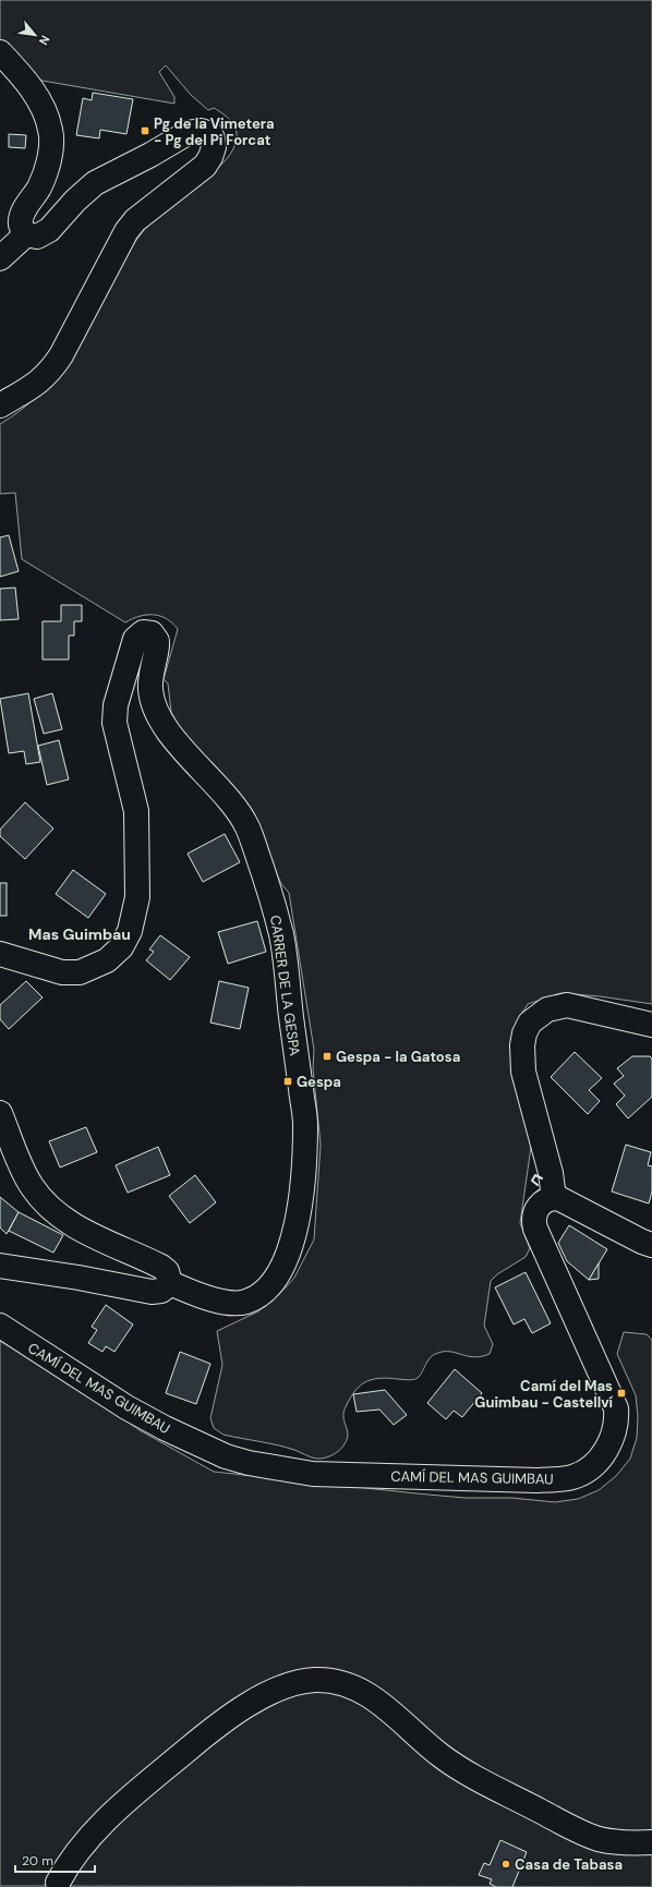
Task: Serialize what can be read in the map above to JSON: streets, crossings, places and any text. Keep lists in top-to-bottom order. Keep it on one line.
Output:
{"streets":{"street":["CARRER DE LA GESPA","CAMÍ DEL MAS GUIMBAU"]},"districts":["Mas Guimbau"],"places":{"transit":["Pg de la Vimetera - Pg del Pi Forcat","Gespa - la Gatosa","Gespa","Camí del Mas Guimbau - Castellví"],"other":["Casa de Tabasa"]},"scale_bar":"20 m","north":"bottom right"}
